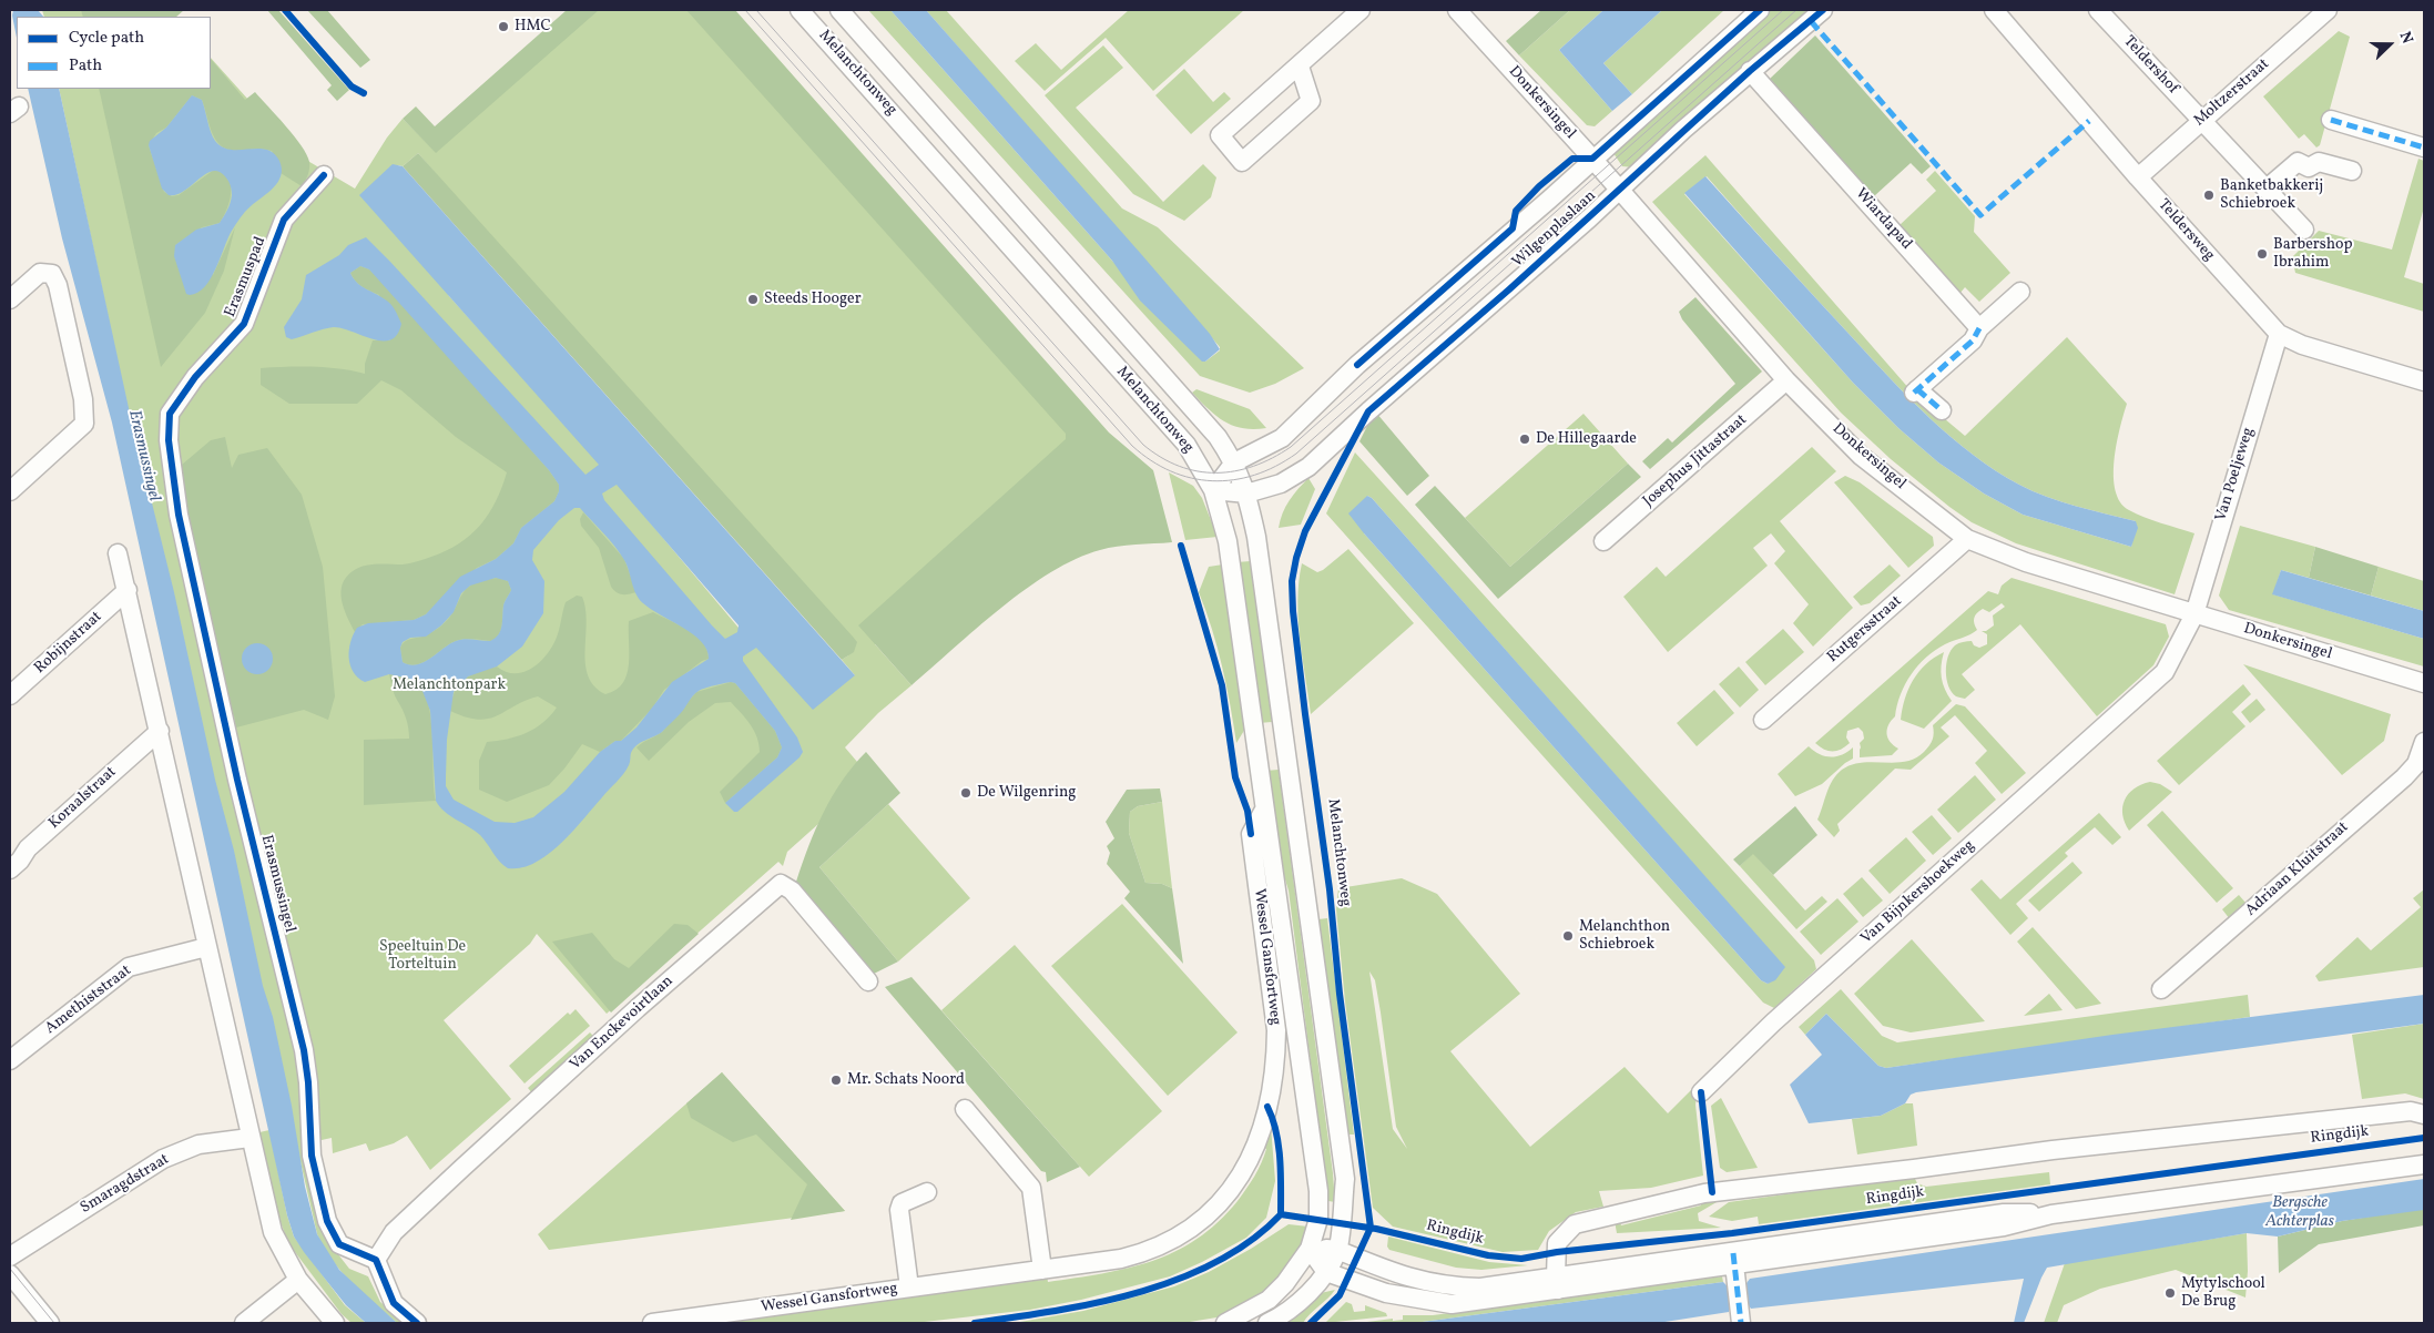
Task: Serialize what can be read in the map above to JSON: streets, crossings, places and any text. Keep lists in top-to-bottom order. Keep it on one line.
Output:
{"streets":{"street":["Teldershof","Melanchtonweg","Moltzerstraat","Donkersingel","Wiardapad","Wilgenplaslaan","Teldersweg","Erasmuspad","Josephus Jittastraat","Van Poeljeweg","Rutgersstraat","Robijnstraat","Koraalstraat","Adriaan Kluitstraat","Erasmussingel","Van Bijnkershoekweg","Wessel Gansfortweg","Amethiststraat","Van Enckevoirtlaan","Ringdijk","Smaragdstraat"]},"crossings":[["Teldershof","Moltzerstraat"],["Melanchtonweg","Wilgenplaslaan"],["Melanchtonweg","Wessel Gansfortweg"],["Moltzerstraat","Teldersweg"],["Donkersingel","Wilgenplaslaan"],["Donkersingel","Josephus Jittastraat"],["Donkersingel","Van Poeljeweg"],["Donkersingel","Rutgersstraat"],["Donkersingel","Van Bijnkershoekweg"],["Wiardapad","Wilgenplaslaan"],["Teldersweg","Van Poeljeweg"],["Erasmuspad","Erasmussingel"],["Van Poeljeweg","Van Bijnkershoekweg"],["Erasmussingel","Van Enckevoirtlaan"]],"water":["Erasmussingel","Bergsche Achterplas"],"parks":["Melanchtonpark","Speeltuin De Torteltuin"],"places":["HMC","Banketbakkerij Schiebroek","Barbershop Ibrahim","Steeds Hooger","De Hillegaarde","De Wilgenring","Melanchthon Schiebroek","Mr. Schats Noord","Mytylschool De Brug"],"legend":["Cycle path","Path"],"north":"right"}
